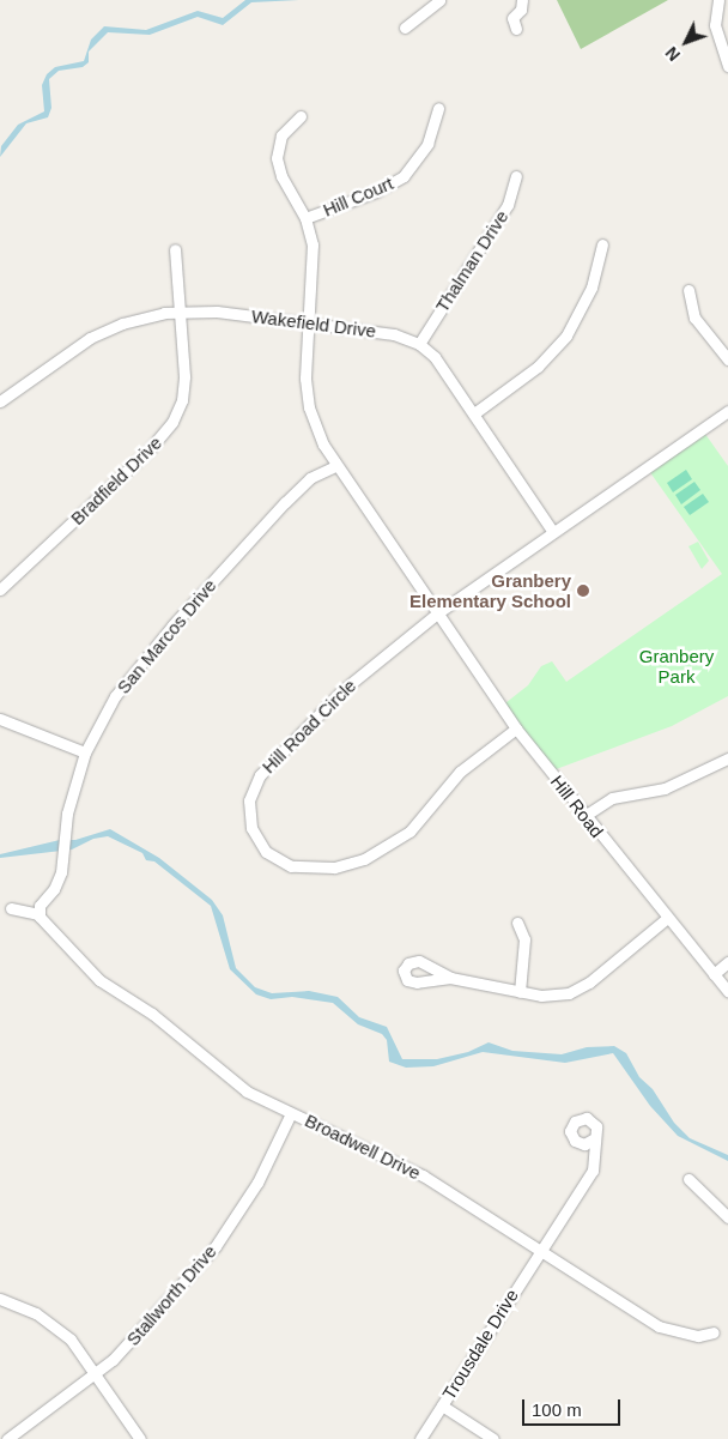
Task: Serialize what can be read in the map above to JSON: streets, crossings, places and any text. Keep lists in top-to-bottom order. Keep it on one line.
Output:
{"streets":{"street":["Hill Court","Thalman Drive","Wakefield Drive","Bradfield Drive","San Marcos Drive","Hill Road Circle","Hill Road","Broadwell Drive","Stallworth Drive","Trousdale Drive"]},"crossings":[["Hill Court","Wakefield Drive"],["Hill Court","Hill Road"],["Thalman Drive","Wakefield Drive"],["Wakefield Drive","Bradfield Drive"],["Wakefield Drive","Hill Road"],["San Marcos Drive","Hill Road"],["San Marcos Drive","Broadwell Drive"],["Hill Road Circle","Hill Road"],["Broadwell Drive","Stallworth Drive"],["Broadwell Drive","Trousdale Drive"]],"parks":["Granbery Park"],"places":["Granbery Elementary School"],"scale_bar":"100 m","north":"bottom left"}
